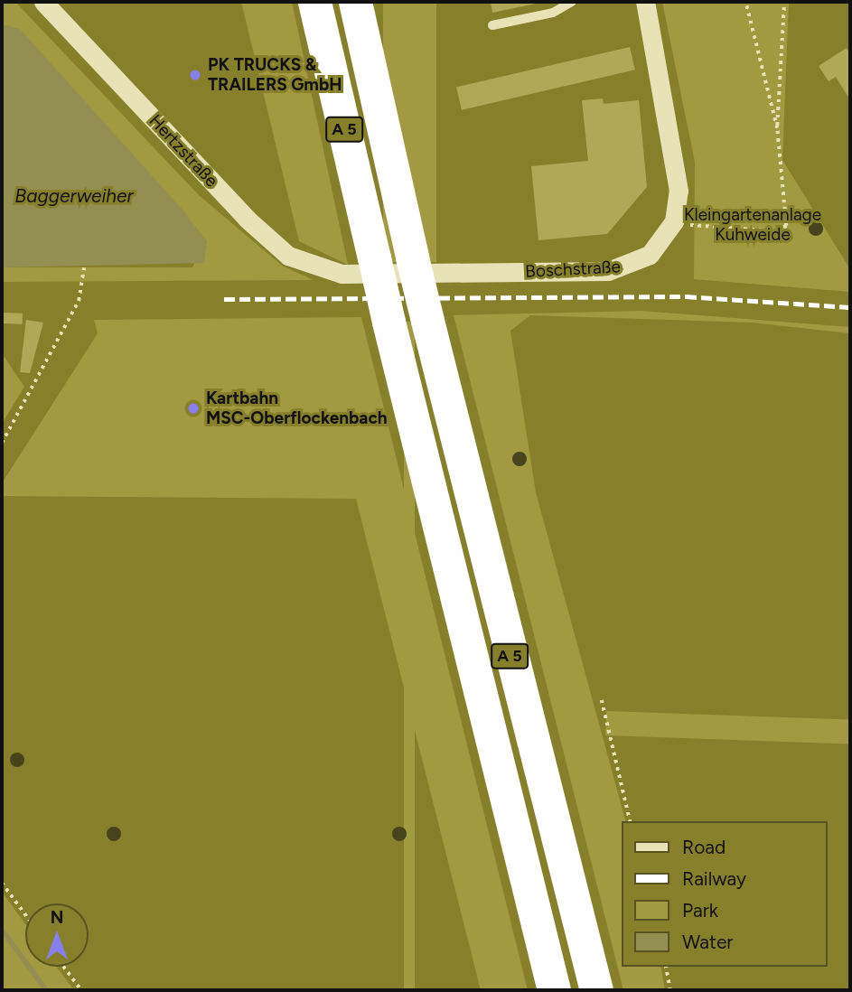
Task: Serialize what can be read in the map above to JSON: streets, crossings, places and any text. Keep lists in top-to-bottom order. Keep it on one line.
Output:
{"streets":{"highway":["A 5"],"street":["Hertzstraße","Boschstraße"]},"crossings":[["Hertzstraße","Boschstraße"]],"water":["Baggerweiher"],"parks":["Kleingartenanlage Kuhweide"],"places":["PK TRUCKS & TRAILERS GmbH","Kartbahn MSC-Oberflockenbach"],"legend":["Road","Railway","Park","Water"],"north":"top"}
